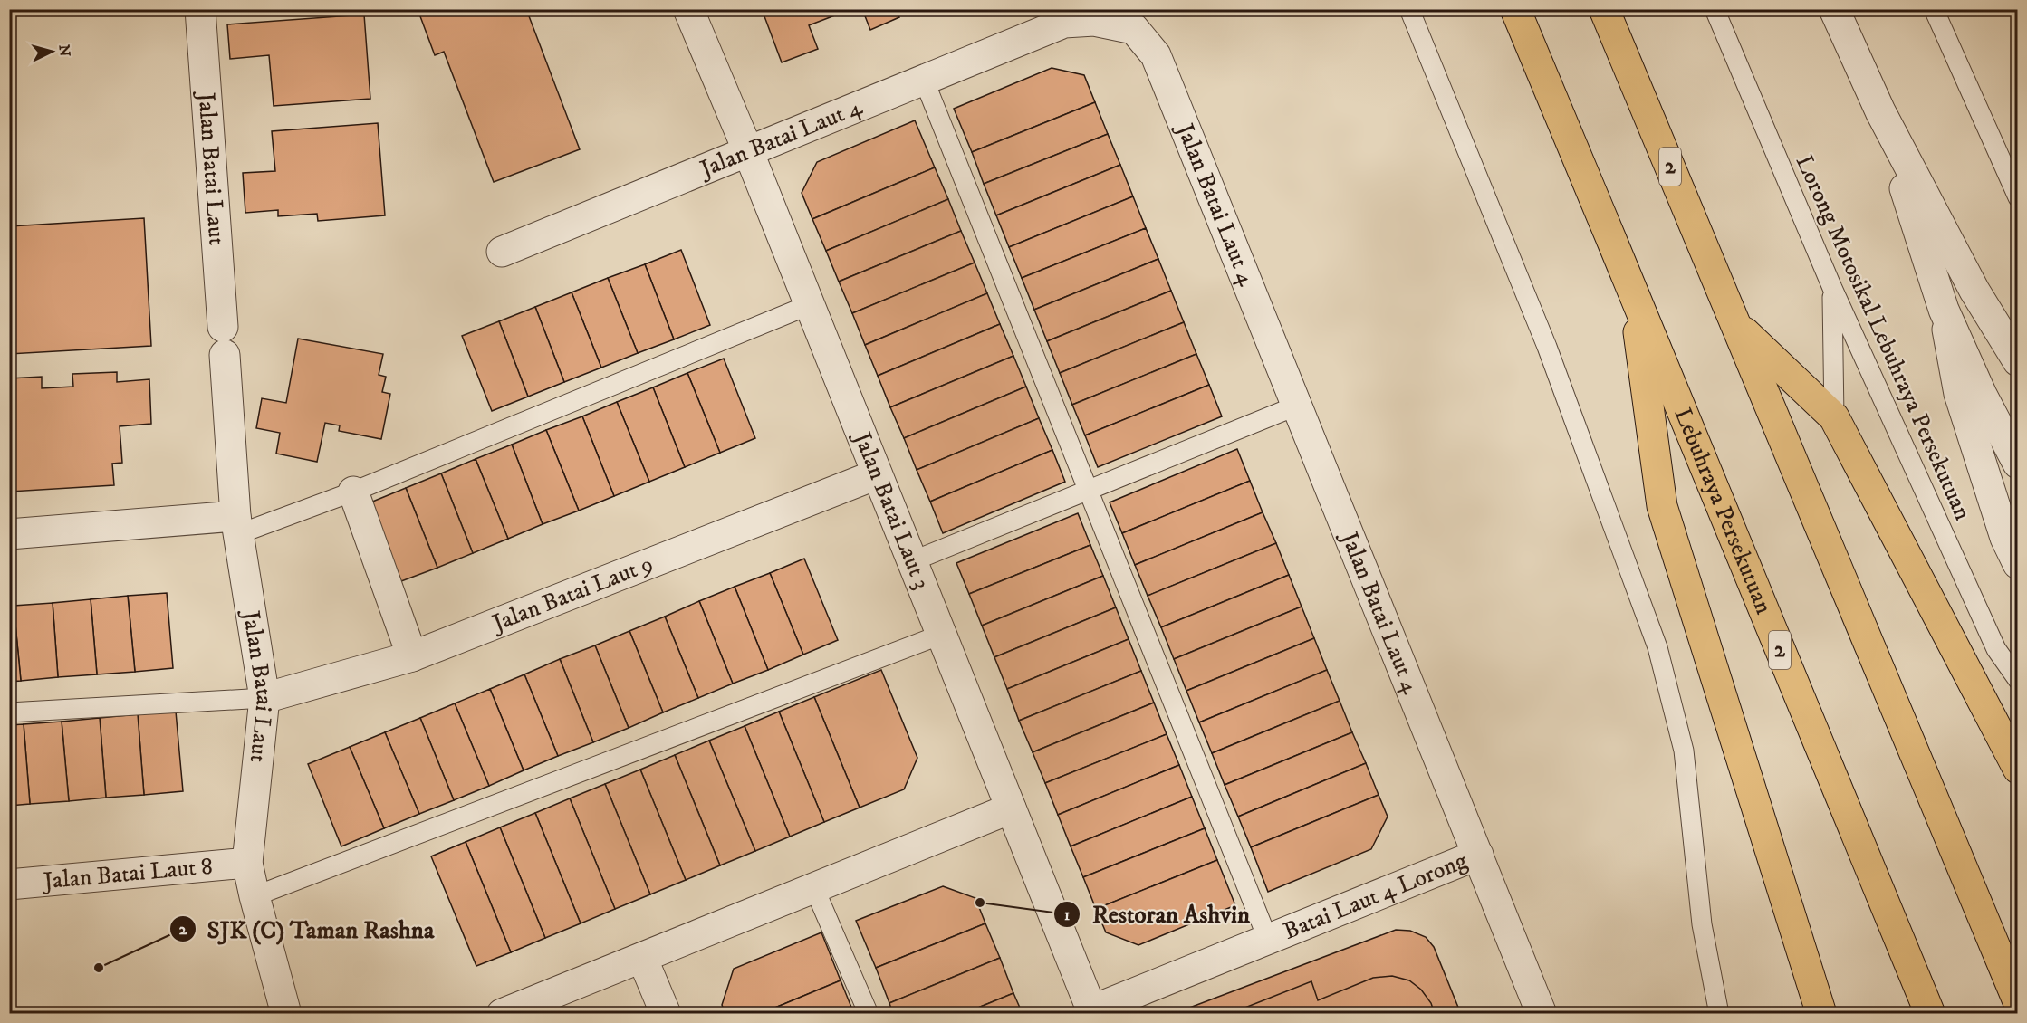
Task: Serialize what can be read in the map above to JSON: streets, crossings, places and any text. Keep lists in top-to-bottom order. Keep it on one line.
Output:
{"streets":{"highway":["2","Lebuhraya Persekutuan"],"street":["Jalan Batai Laut 4","Jalan Batai Laut","Jalan Batai Laut 3","Jalan Batai Laut 9","Jalan Batai Laut 8","Batai Laut 4 Lorong"],"lane":["Lorong Motosikal Lebuhraya Persekutuan"]},"crossings":[["Jalan Batai Laut 4","Jalan Batai Laut 3"],["Jalan Batai Laut 4","Batai Laut 4 Lorong"],["Jalan Batai Laut","Jalan Batai Laut 9"],["Jalan Batai Laut","Jalan Batai Laut 8"],["Jalan Batai Laut 3","Jalan Batai Laut 9"],["Jalan Batai Laut 3","Batai Laut 4 Lorong"]],"places":["Restoran Ashvin","SJK (C) Taman Rashna"],"north":"right"}
